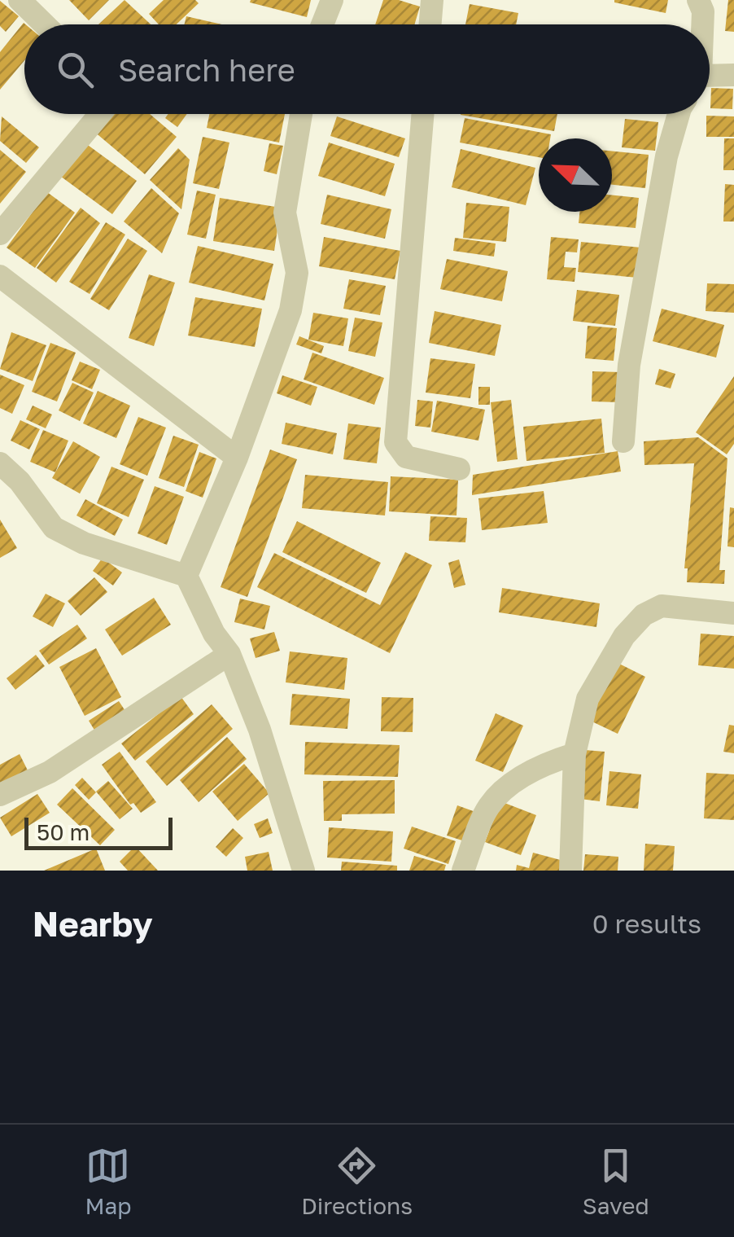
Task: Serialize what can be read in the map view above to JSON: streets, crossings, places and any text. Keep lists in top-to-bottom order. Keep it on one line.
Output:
{"scale_bar":"50 m","north":"top left","page":{"search":"Search here","scale":"50 m","heading":["Nearby","0 results"],"nav":["Map","Directions","Saved"]}}
